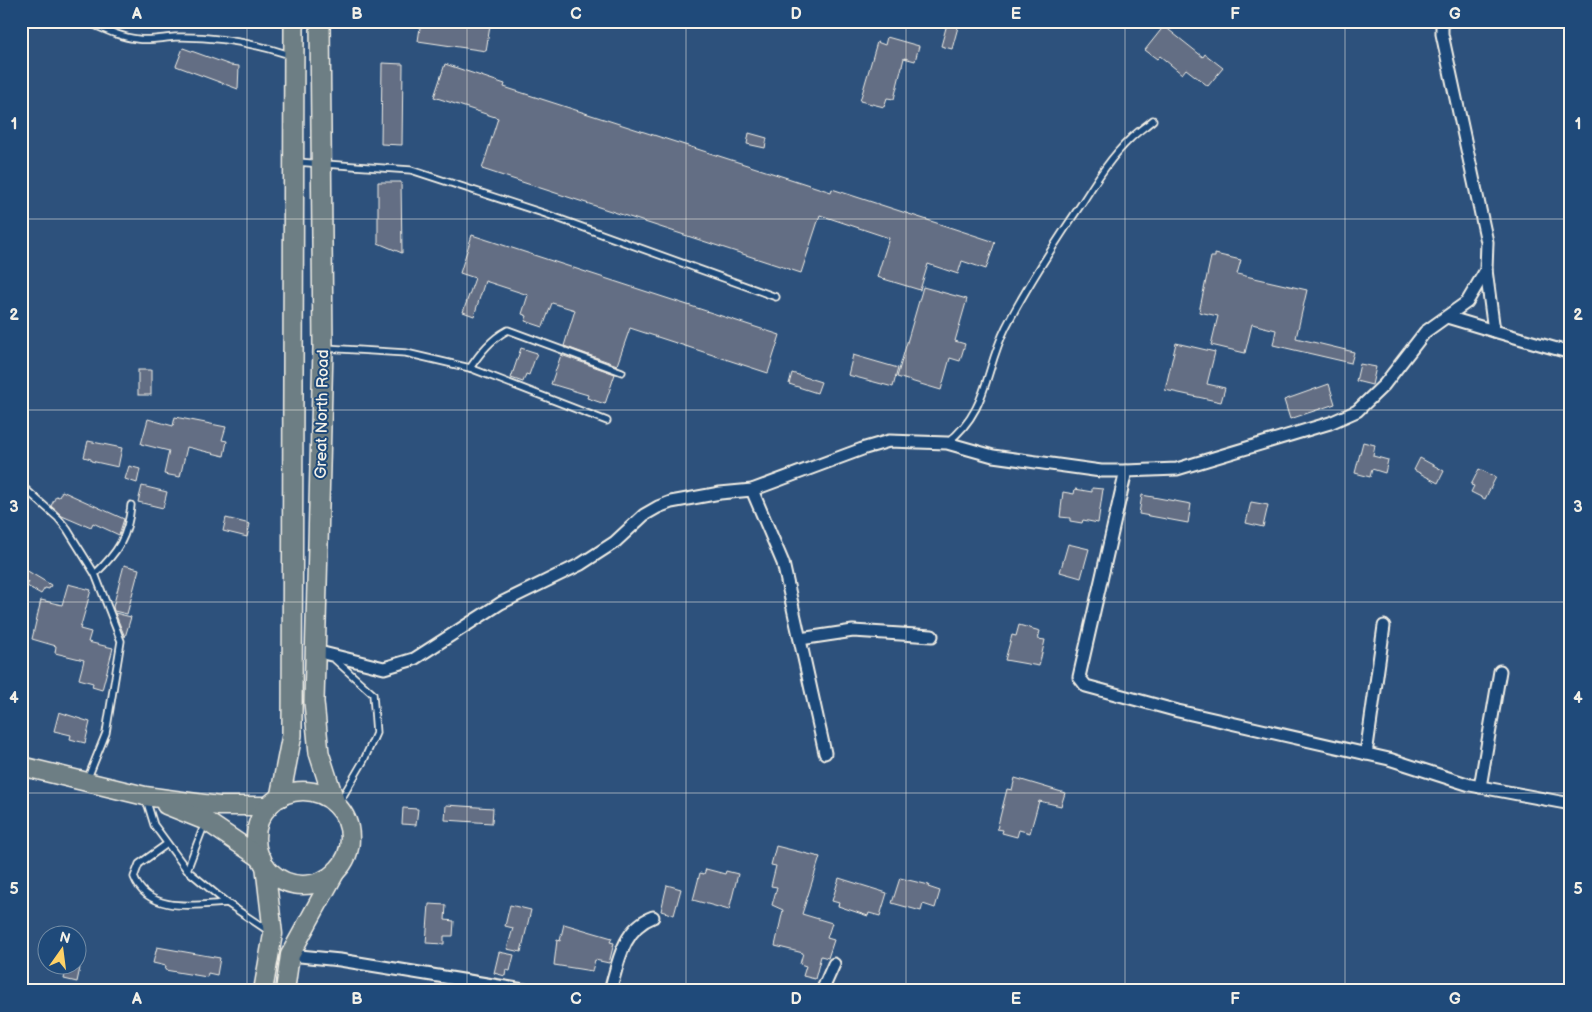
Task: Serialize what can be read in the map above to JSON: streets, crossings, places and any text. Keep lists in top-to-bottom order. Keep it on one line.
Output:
{"streets":{"highway":["Great North Road"]},"north":"top","grid":{"columns":["A","B","C","D","E","F","G"],"rows":["1","2","3","4","5"]}}
